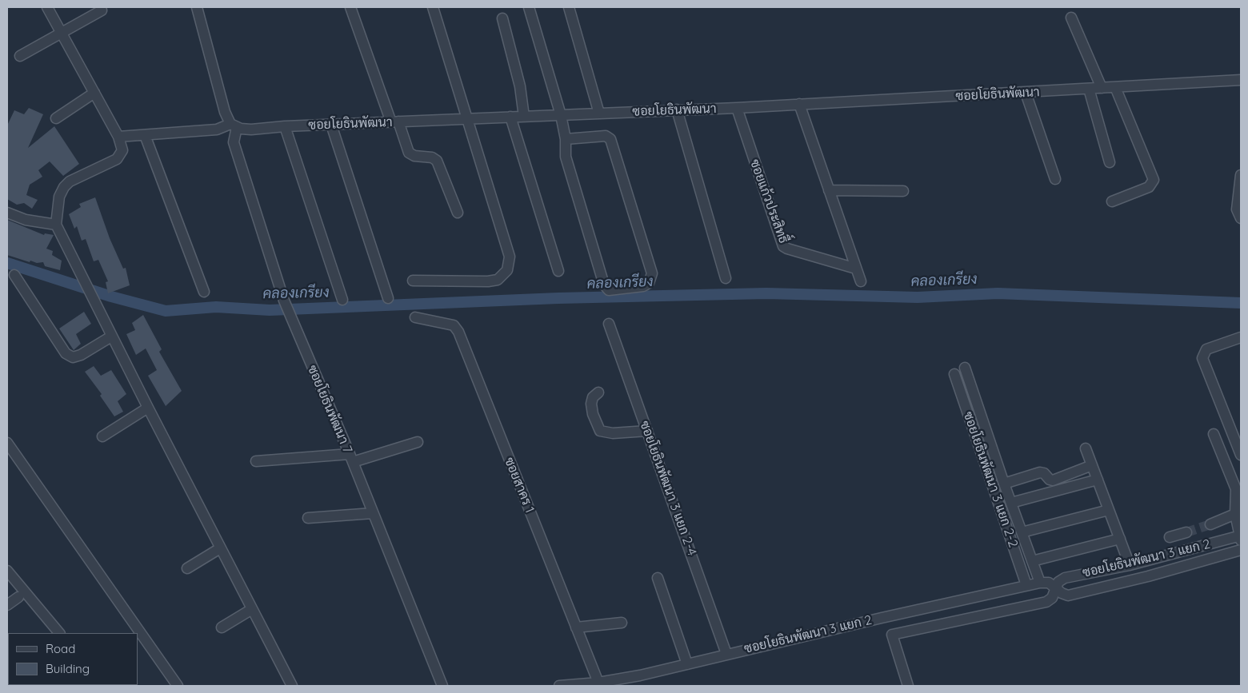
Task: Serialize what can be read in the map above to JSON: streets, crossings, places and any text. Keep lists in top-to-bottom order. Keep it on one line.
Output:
{"streets":{"street":["ซอยโยธินพัฒนา","ซอยแก้วประสิทธื์","ซอยโยธินพัฒนา 7","ซอยโยธินพัฒนา 3 แยก 2-2","ซอยสาคร 1","ซอยโยธินพัฒนา 3 แยก 2-4","ซอยโยธินพัฒนา 3 แยก 2"]},"crossings":[["ซอยโยธินพัฒนา","ซอยแก้วประสิทธื์"],["ซอยโยธินพัฒนา","ซอยโยธินพัฒนา 7"],["ซอยโยธินพัฒนา 3 แยก 2-2","ซอยโยธินพัฒนา 3 แยก 2"],["ซอยสาคร 1","ซอยโยธินพัฒนา 3 แยก 2"],["ซอยโยธินพัฒนา 3 แยก 2-4","ซอยโยธินพัฒนา 3 แยก 2"]],"water":["คลองเกรียง"],"legend":["Road","Building"]}
